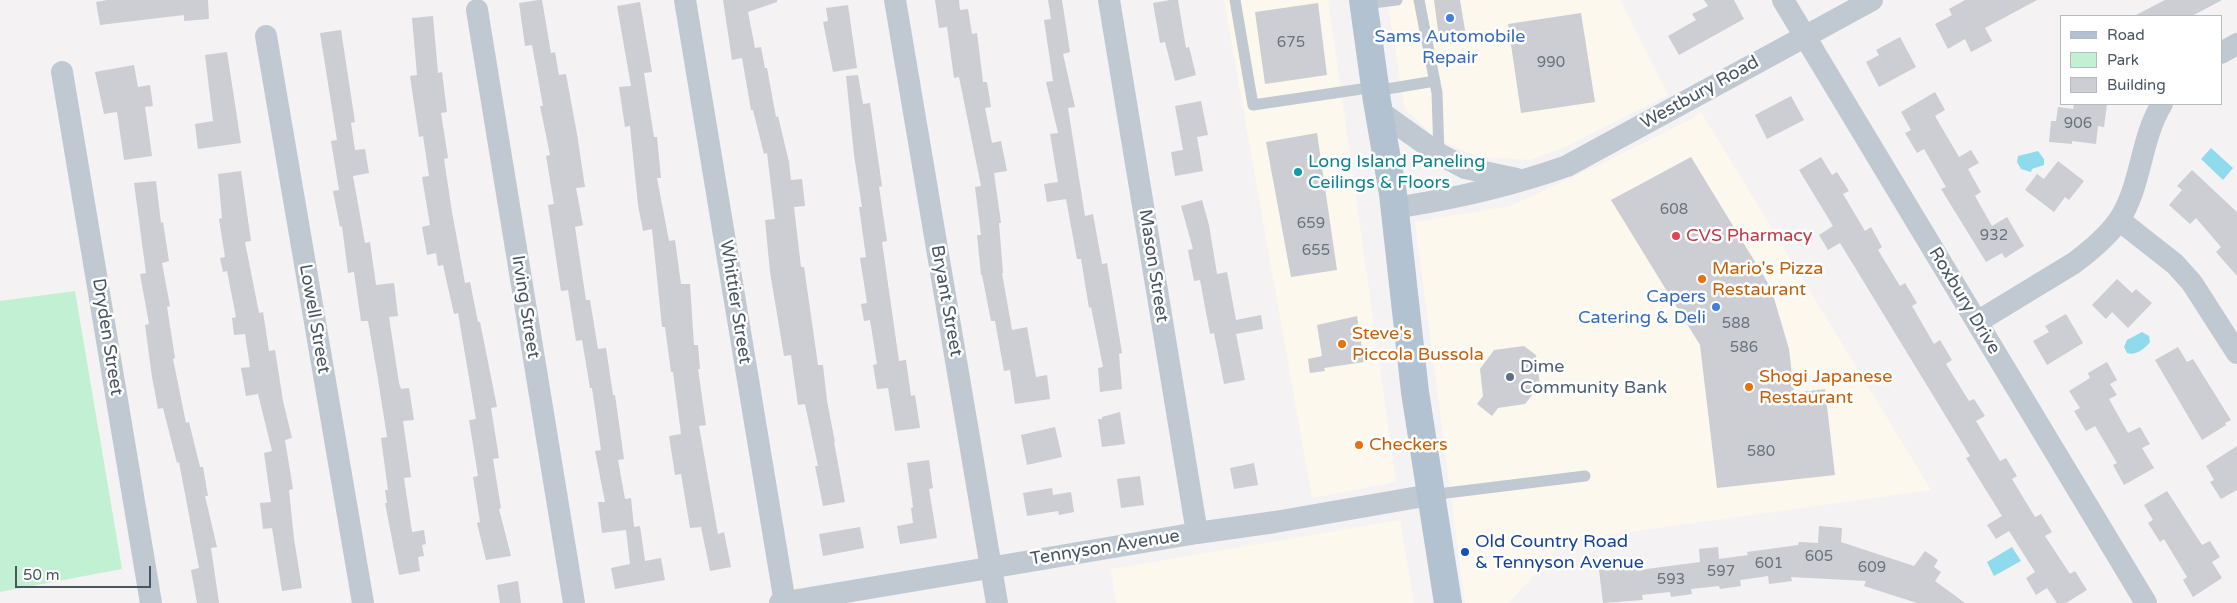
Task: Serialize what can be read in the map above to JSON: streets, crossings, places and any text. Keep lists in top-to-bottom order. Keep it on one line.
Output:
{"streets":{"street":["Westbury Road","Mason Street","Bryant Street","Roxbury Drive","Whittier Street","Irving Street","Lowell Street","Dryden Street","Tennyson Avenue"]},"crossings":[["Westbury Road","Roxbury Drive"],["Mason Street","Tennyson Avenue"],["Bryant Street","Tennyson Avenue"],["Whittier Street","Tennyson Avenue"]],"places":["Sams Automobile Repair","Long Island Paneling Ceilings & Floors","CVS Pharmacy","Mario's Pizza Restaurant","Capers Catering & Deli","Steve's Piccola Bussola","Dime Community Bank","Shogi Japanese Restaurant","Checkers","Old Country Road & Tennyson Avenue"],"house_numbers":["675","990","906","608","659","932","655","588","586","580","605","601","609","597","593"],"legend":["Road","Park","Building"],"scale_bar":"50 m"}
